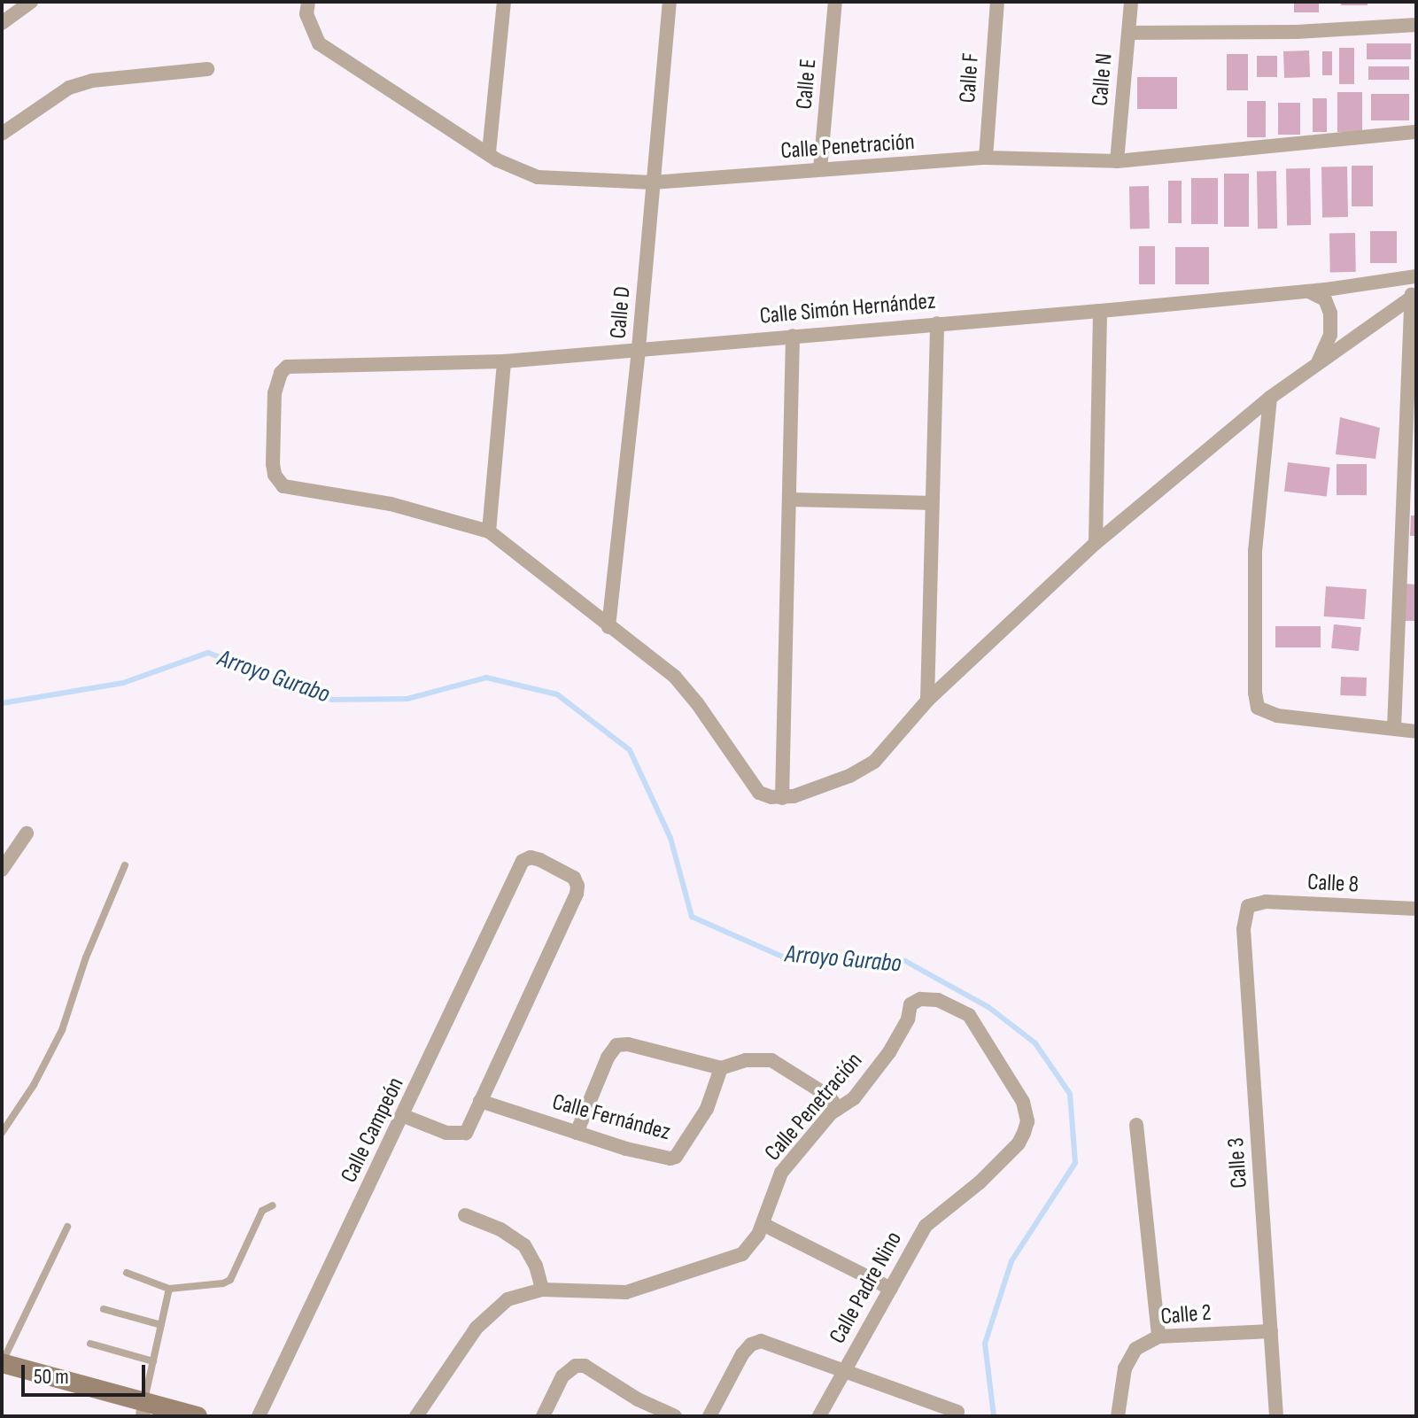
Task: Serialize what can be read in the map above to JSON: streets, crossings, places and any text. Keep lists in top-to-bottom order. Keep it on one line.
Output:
{"streets":{"street":["Calle F","Calle N","Calle E","Calle Penetración","Calle Simón Hernández","Calle D","Calle 8","Calle Fernández","Calle Campeón","Calle 3","Calle Padre Nino","Calle 2"]},"crossings":[["Calle F","Calle Penetración"],["Calle N","Calle Penetración"],["Calle E","Calle Penetración"],["Calle Penetración","Calle D"],["Calle Penetración","Calle Padre Nino"],["Calle Simón Hernández","Calle D"],["Calle 8","Calle 3"],["Calle Fernández","Calle Campeón"],["Calle 3","Calle 2"]],"water":["Arroyo Gurabo"],"scale_bar":"50 m"}
